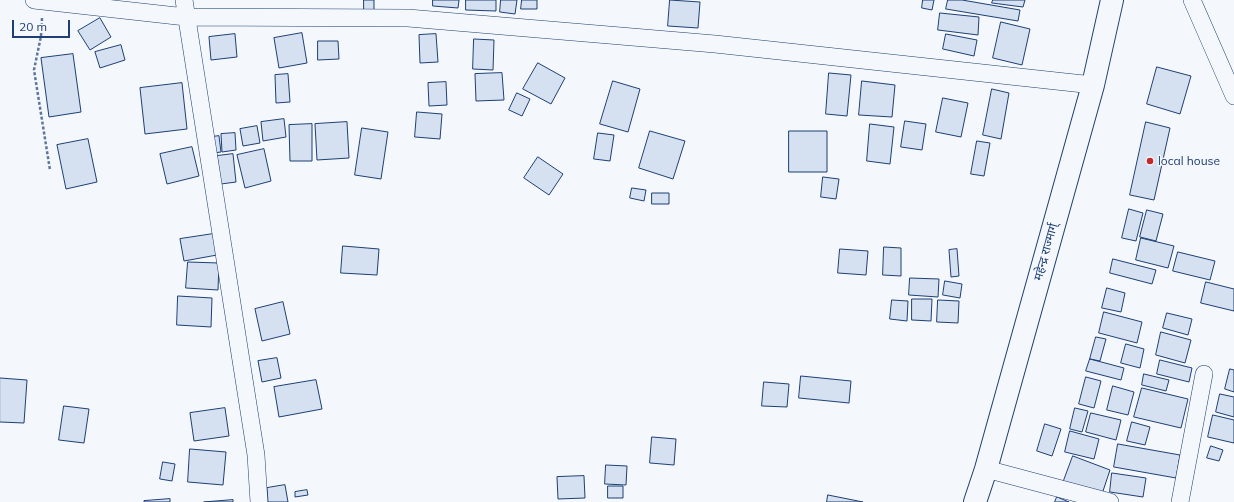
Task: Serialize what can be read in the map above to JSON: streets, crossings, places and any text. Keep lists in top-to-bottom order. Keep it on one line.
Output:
{"streets":{"highway":["महेन्द्र राज्मार्ग्"]},"places":["local house"],"scale_bar":"20 m"}
